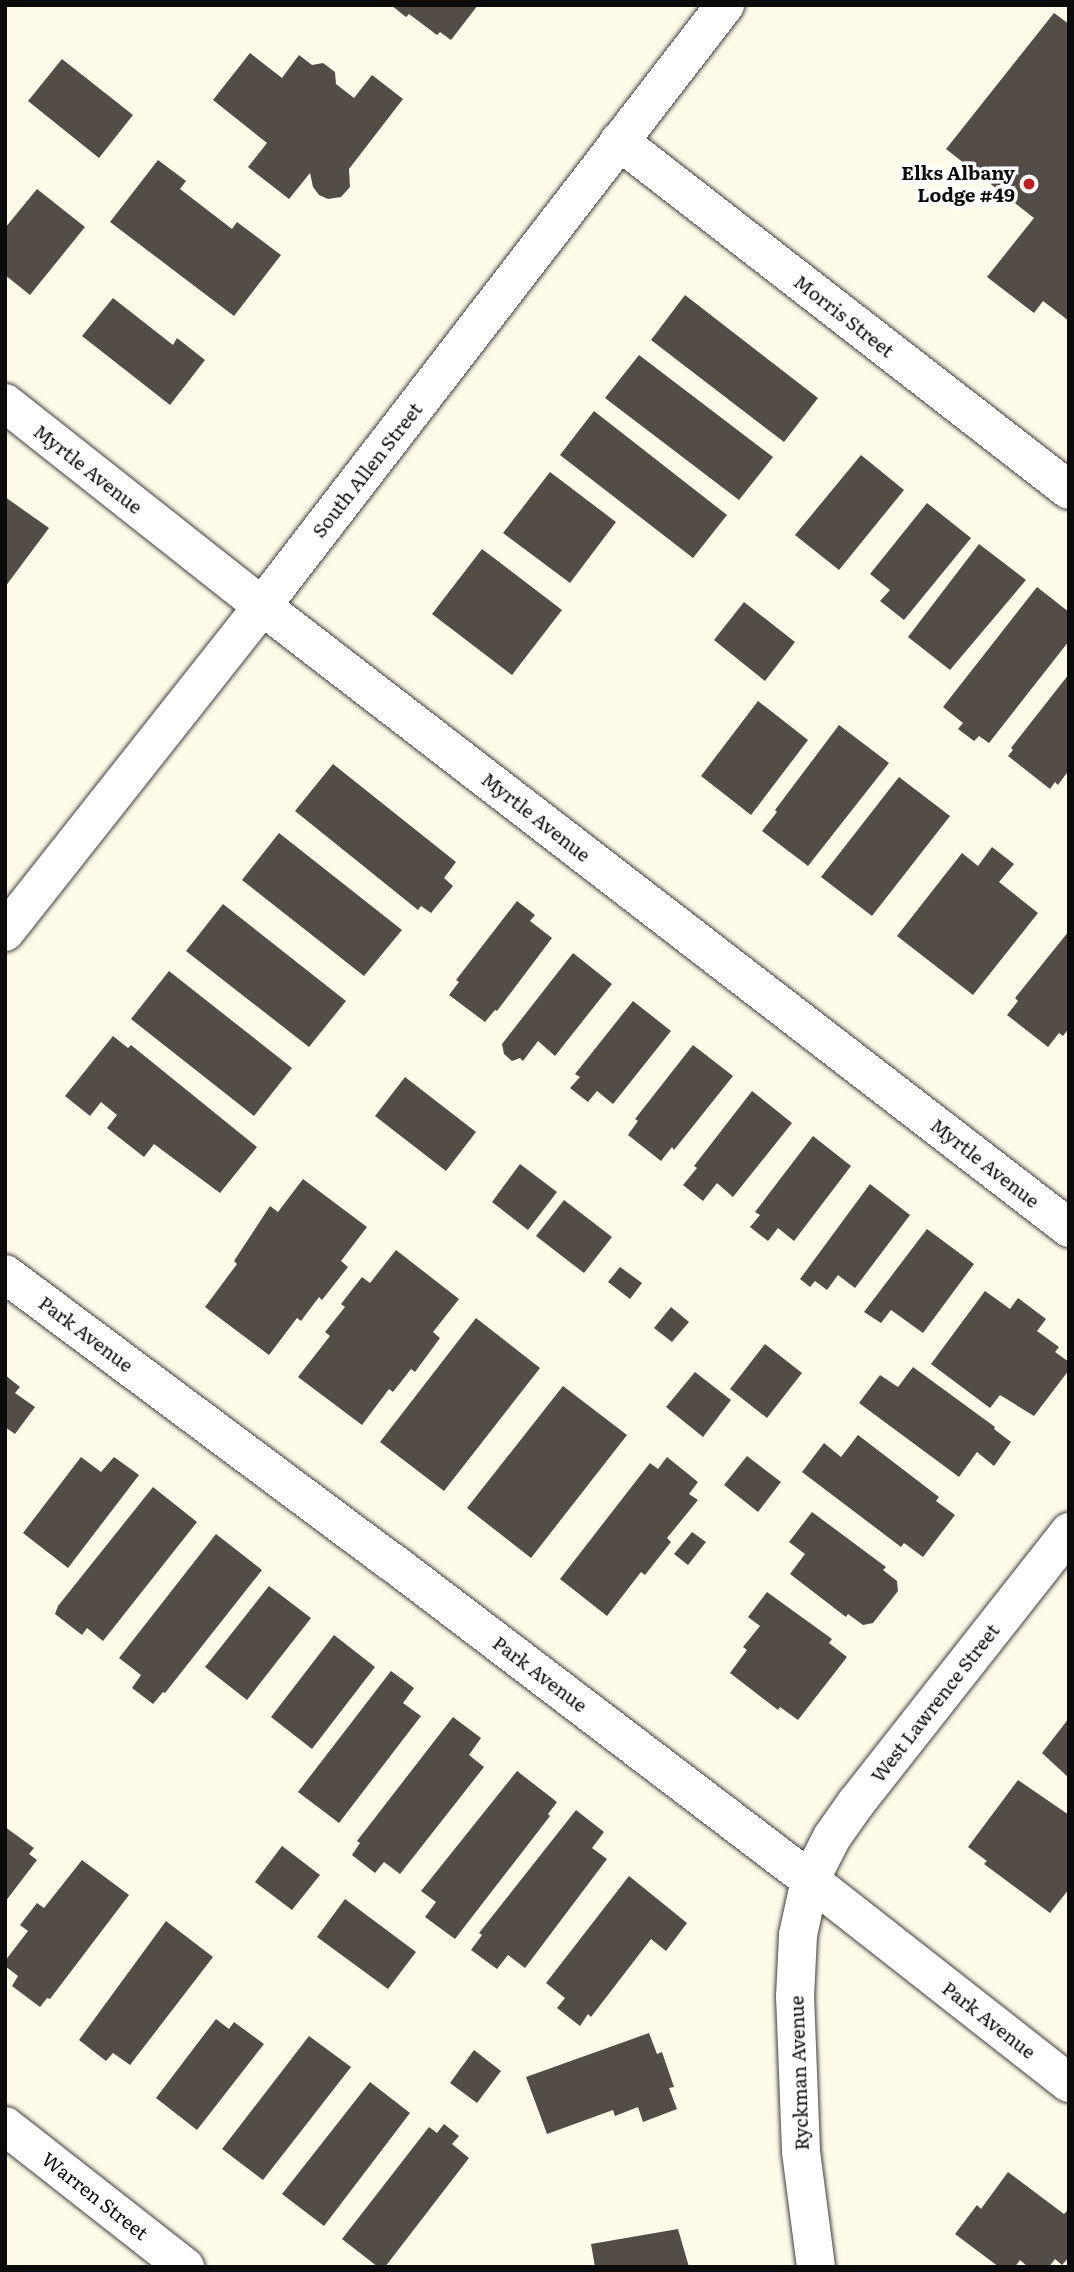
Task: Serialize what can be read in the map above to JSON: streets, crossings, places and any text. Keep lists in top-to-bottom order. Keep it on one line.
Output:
{"streets":{"street":["Morris Street","Myrtle Avenue","South Allen Street","Park Avenue","West Lawrence Street","Ryckman Avenue","Warren Street"]},"crossings":[["Morris Street","South Allen Street"],["Myrtle Avenue","South Allen Street"],["Park Avenue","West Lawrence Street"],["Park Avenue","Ryckman Avenue"],["West Lawrence Street","Ryckman Avenue"]],"places":["Elks Albany Lodge #49"]}
